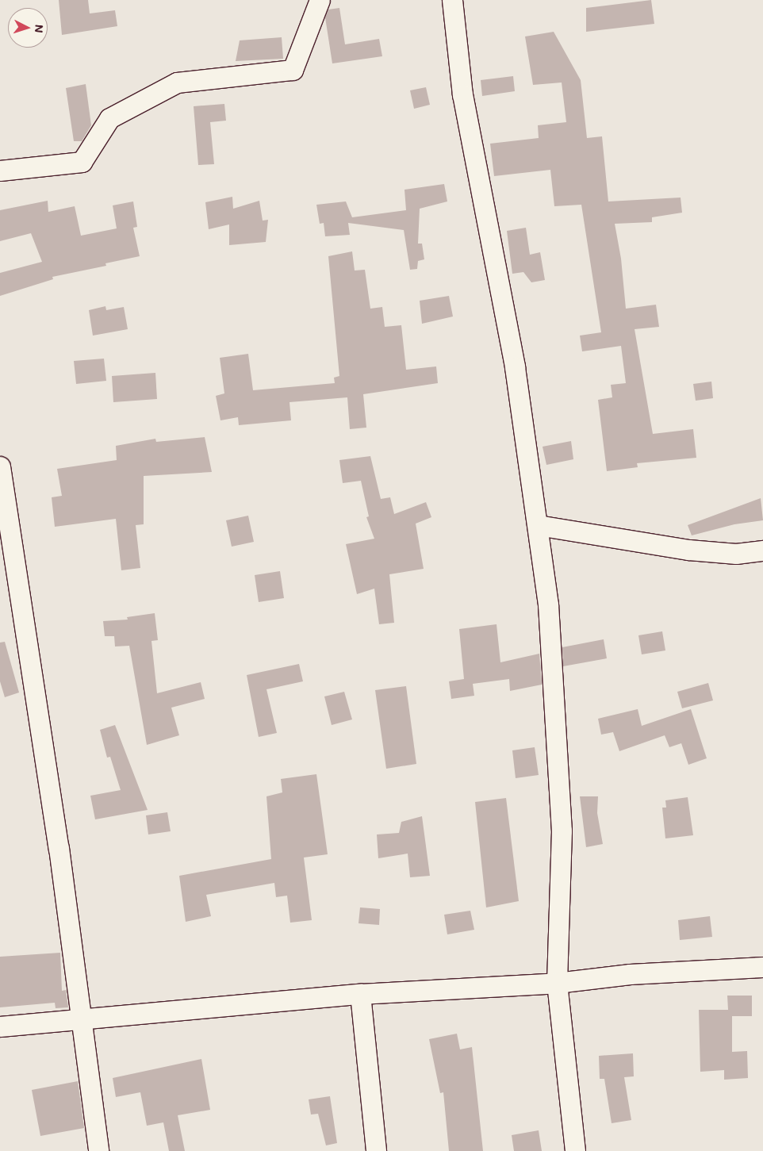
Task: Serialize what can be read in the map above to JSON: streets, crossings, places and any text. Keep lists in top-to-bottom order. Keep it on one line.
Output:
{"north":"right"}
